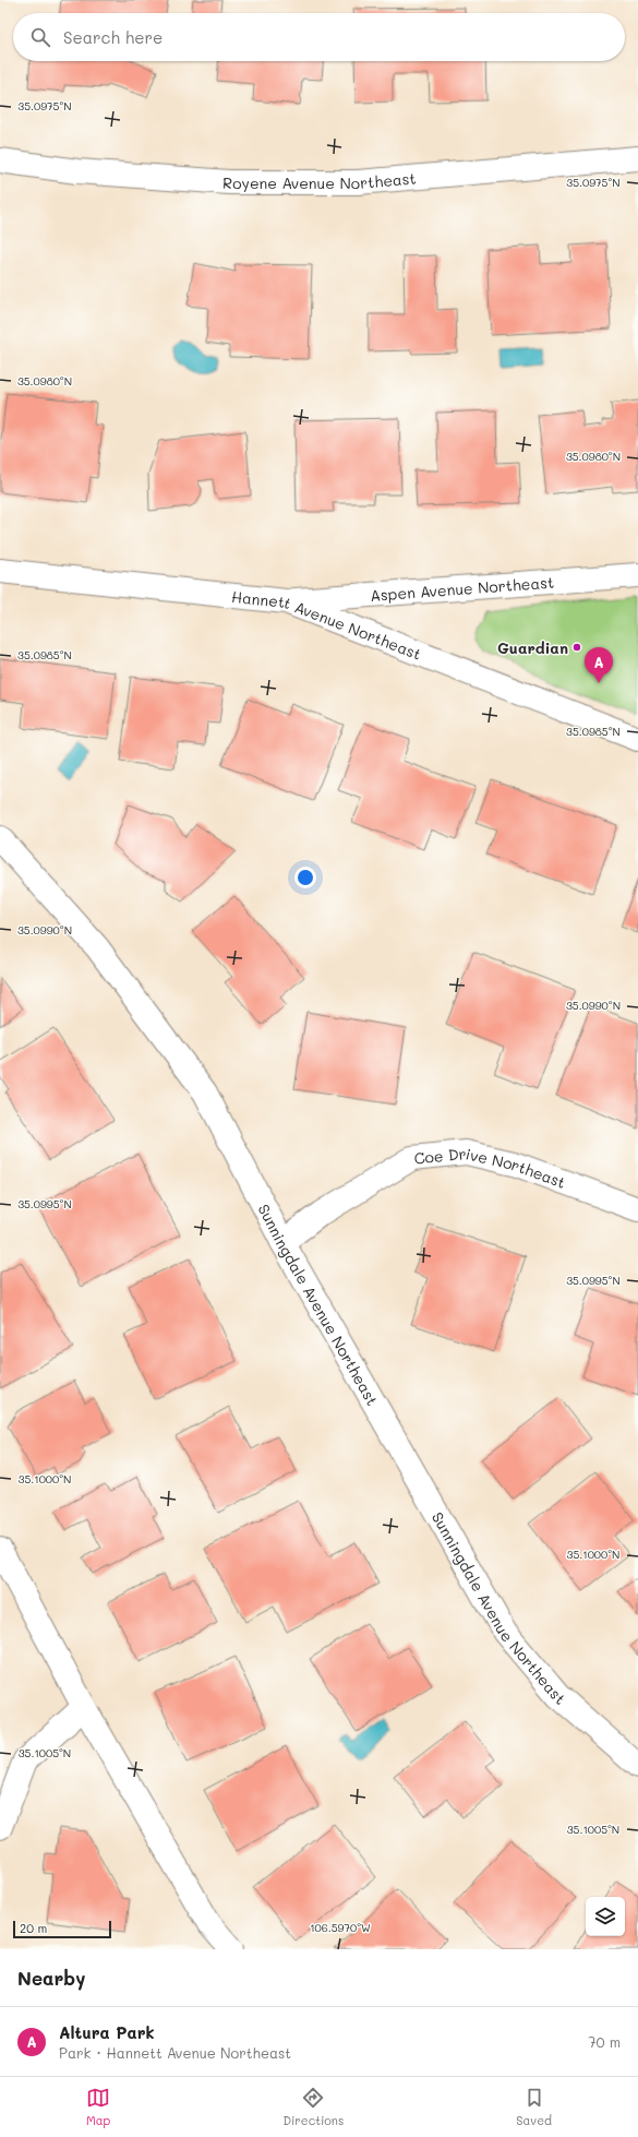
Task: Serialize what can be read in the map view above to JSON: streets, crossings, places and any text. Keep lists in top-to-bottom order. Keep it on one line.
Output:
{"streets":{"street":["Royene Avenue Northeast","Aspen Avenue Northeast","Hannett Avenue Northeast","Coe Drive Northeast","Sunningdale Avenue Northeast"]},"crossings":[["Aspen Avenue Northeast","Hannett Avenue Northeast"],["Coe Drive Northeast","Sunningdale Avenue Northeast"]],"places":["Guardian"],"scale_bar":"20 m","page":{"search":"Search here","pins":"A","scale":"20 m","heading":"Nearby","list":[{"mark":"A","name":"Altura Park","note":"Park · Hannett Avenue Northeast","value":"70 m"}],"nav":["Map","Directions","Saved"]},"coordinates":["35.0975°N","35.0980°N","35.0985°N","35.0990°N","35.0995°N","35.1000°N","35.1005°N","106.5970°W"]}
